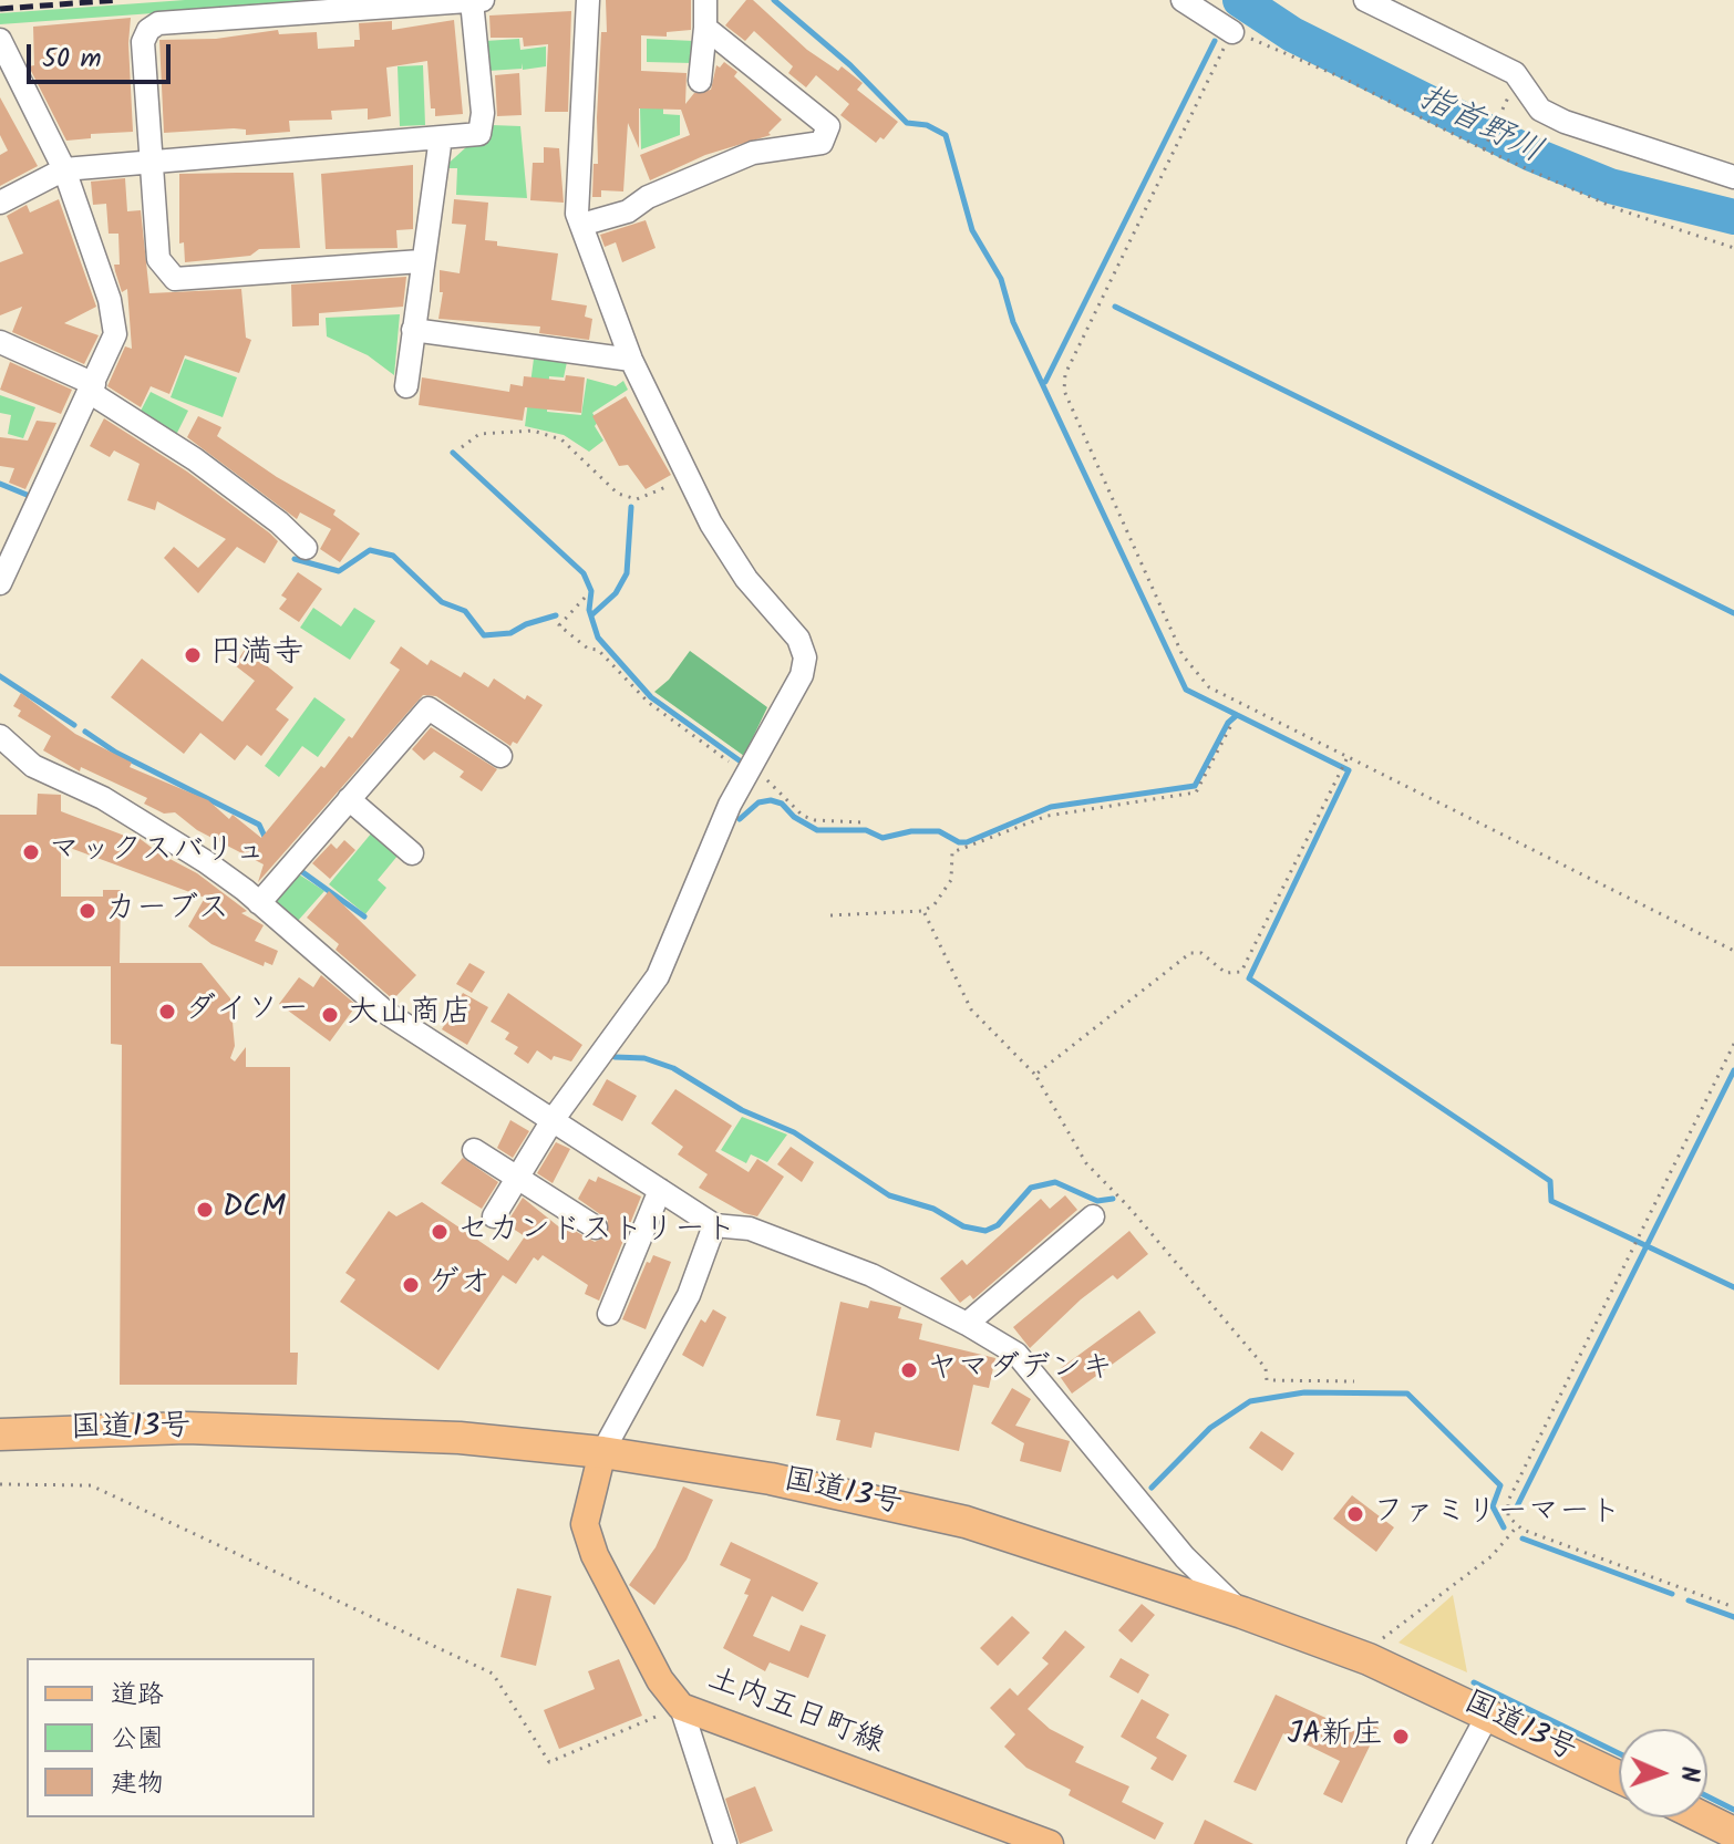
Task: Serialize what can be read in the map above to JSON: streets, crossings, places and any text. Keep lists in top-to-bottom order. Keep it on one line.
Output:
{"streets":{"highway":["国道13号"],"main road":["土内五日町線"]},"crossings":[["国道13号","土内五日町線"]],"water":["指首野川"],"places":["円満寺","マックスバリュ","カーブス","ダイソー","大山商店","DCM","セカンドストリート","ゲオ","ヤマダデンキ","ファミリーマート","JA新庄"],"legend":["道路","公園","建物"],"scale_bar":"50 m","north":"right"}
